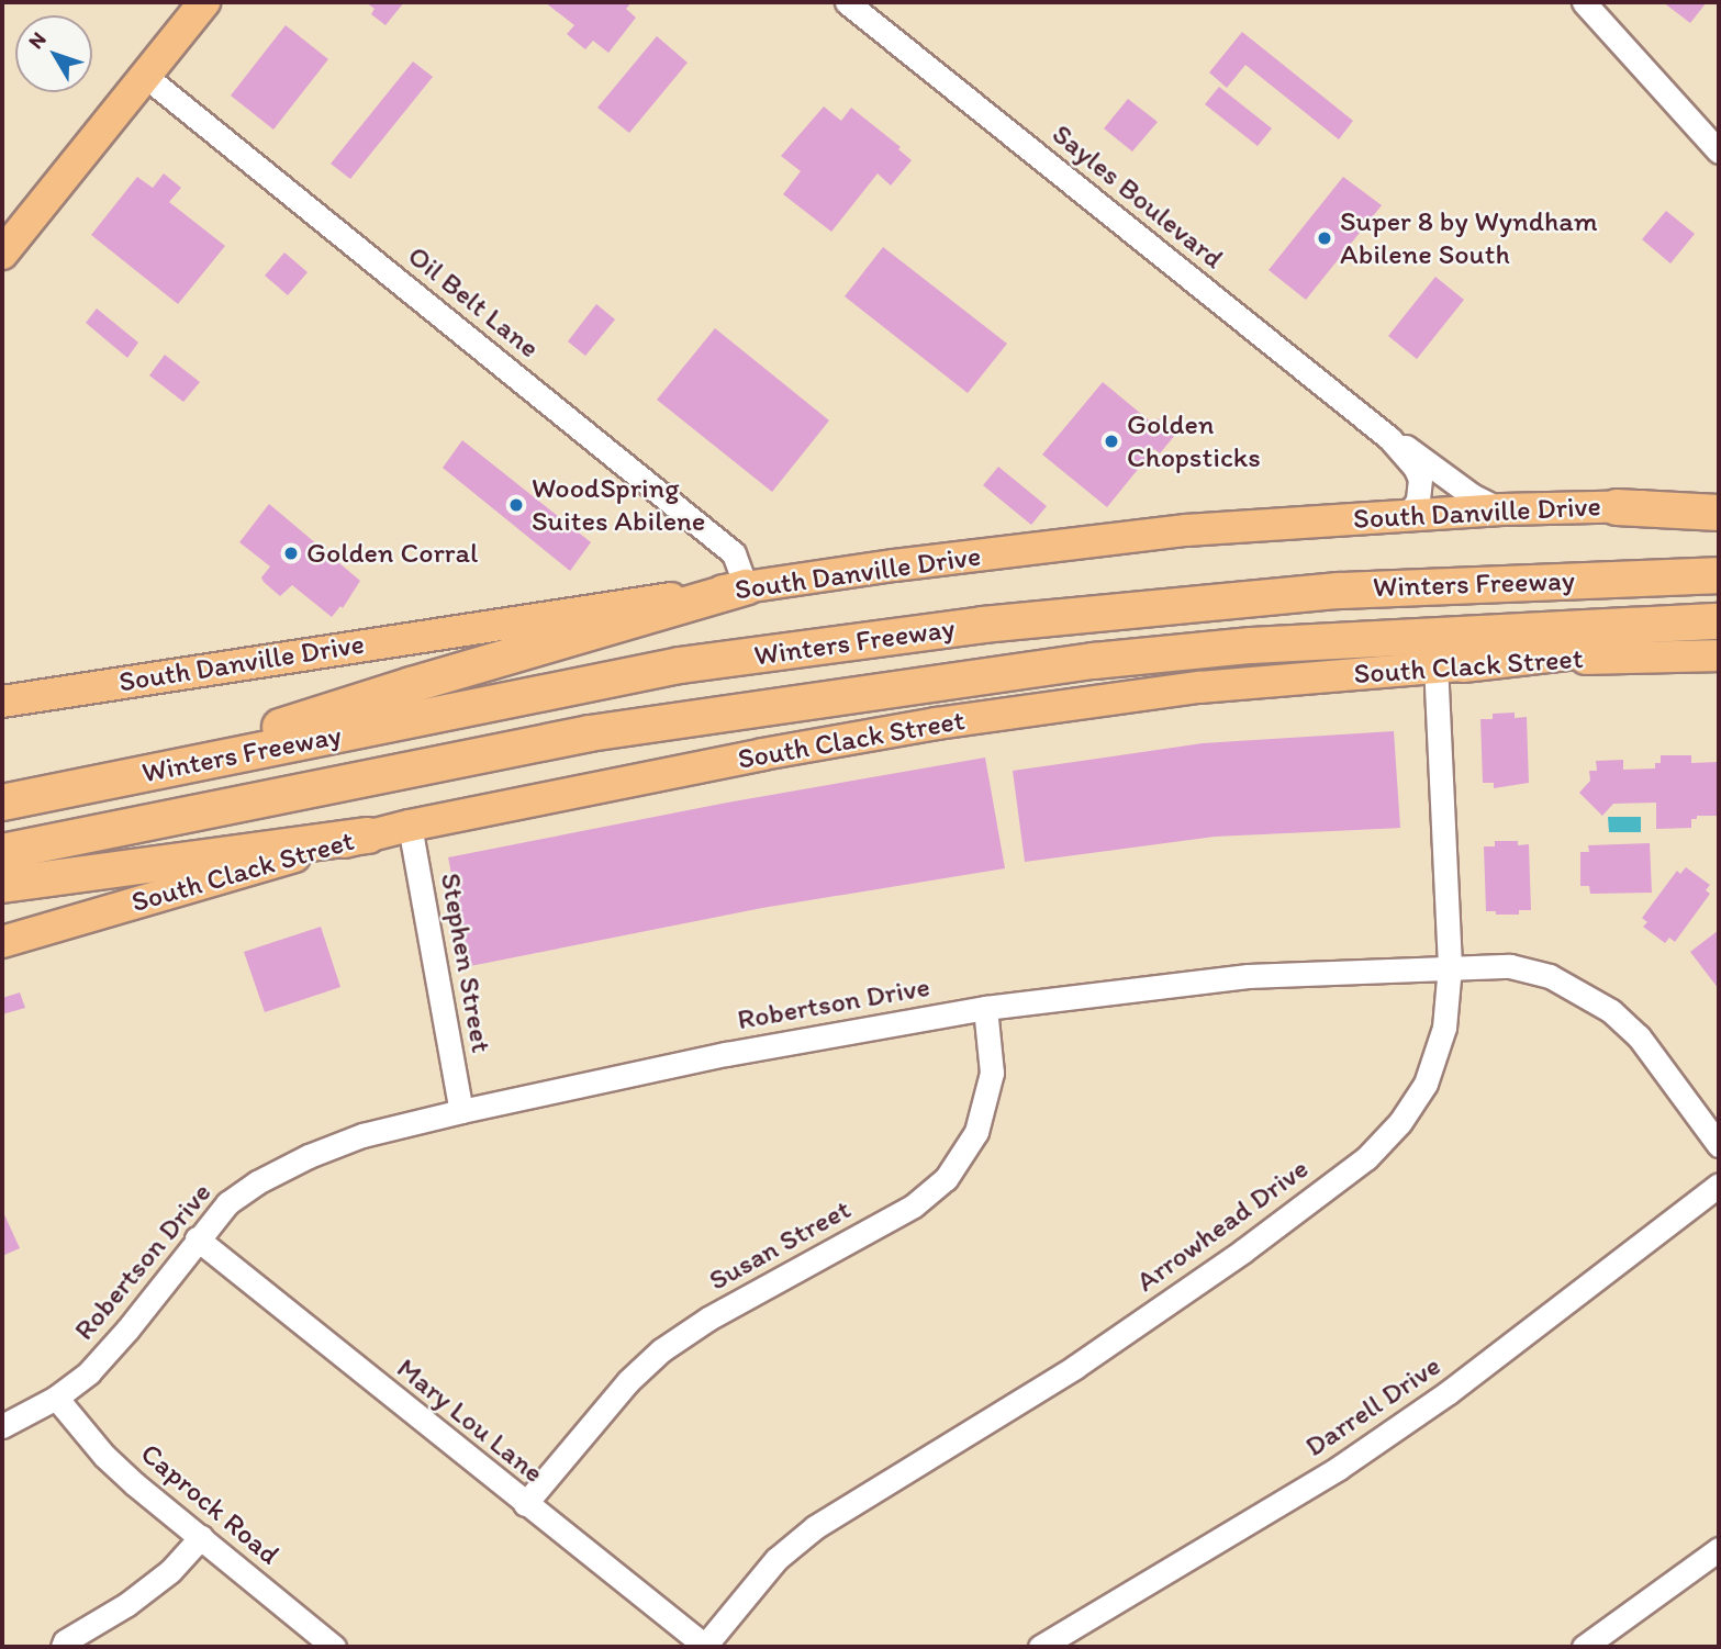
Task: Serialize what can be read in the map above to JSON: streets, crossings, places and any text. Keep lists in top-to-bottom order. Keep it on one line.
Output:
{"streets":{"highway":["Winters Freeway"],"main road":["South Danville Drive","South Clack Street"],"street":["Sayles Boulevard","Oil Belt Lane","Stephen Street","Robertson Drive","Arrowhead Drive","Susan Street","Darrell Drive","Mary Lou Lane","Caprock Road"]},"crossings":[["Sayles Boulevard","South Danville Drive"],["Oil Belt Lane","South Danville Drive"],["South Clack Street","Stephen Street"],["South Clack Street","Arrowhead Drive"],["Stephen Street","Robertson Drive"],["Robertson Drive","Arrowhead Drive"],["Robertson Drive","Susan Street"],["Robertson Drive","Mary Lou Lane"],["Robertson Drive","Caprock Road"],["Arrowhead Drive","Mary Lou Lane"],["Susan Street","Mary Lou Lane"]],"places":["Super 8 by Wyndham Abilene South","Golden Chopsticks","WoodSpring Suites Abilene","Golden Corral"],"north":"top left"}
